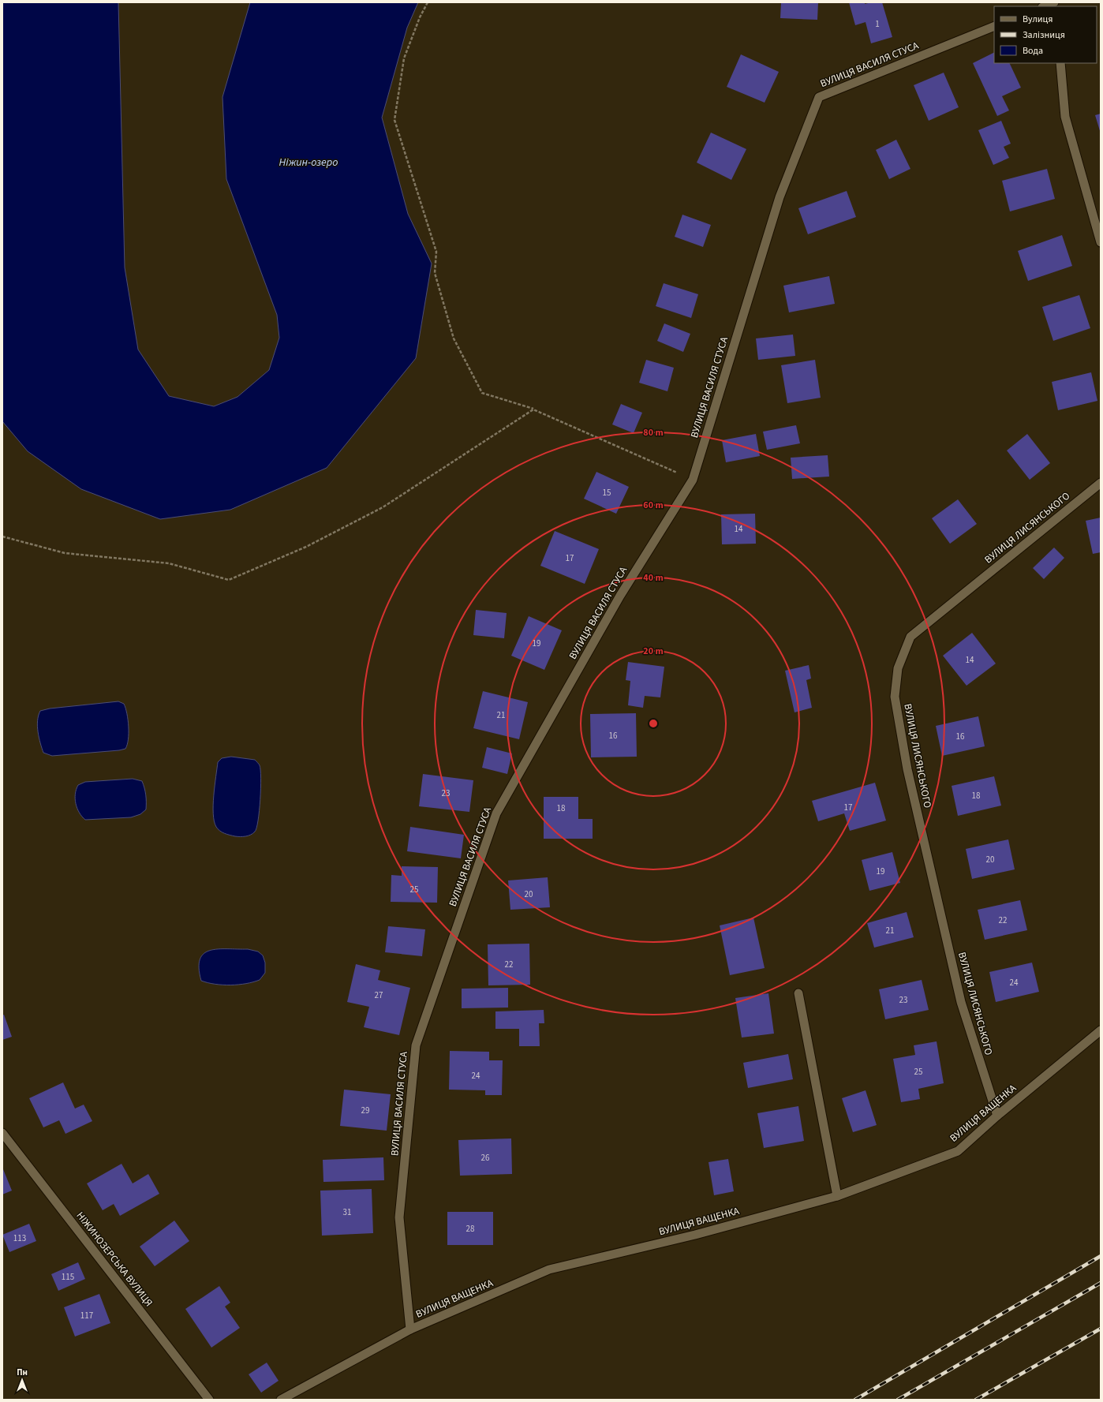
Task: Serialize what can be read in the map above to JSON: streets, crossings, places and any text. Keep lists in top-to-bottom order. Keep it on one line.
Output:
{"streets":{"street":["ВУЛИЦЯ ВАСИЛЯ СТУСА","ВУЛИЦЯ ЛИСЯНСЬКОГО","ВУЛИЦЯ ВАЩЕНКА","НІЖИНОЗЕРСЬКА ВУЛИЦЯ"]},"crossings":[["ВУЛИЦЯ ВАСИЛЯ СТУСА","ВУЛИЦЯ ВАЩЕНКА"],["ВУЛИЦЯ ЛИСЯНСЬКОГО","ВУЛИЦЯ ВАЩЕНКА"]],"water":["Ніжин-озеро"],"house_numbers":["1","15","14","17","19","14","21","16","16","23","18","17","18","20","19","25","20","22","21","22","24","27","23","25","24","29","26","31","28","113","115","117"],"legend":["Вулиця","Залізниця","Вода"],"north":"top","rings":["80 m","60 m","40 m","20 m"]}
